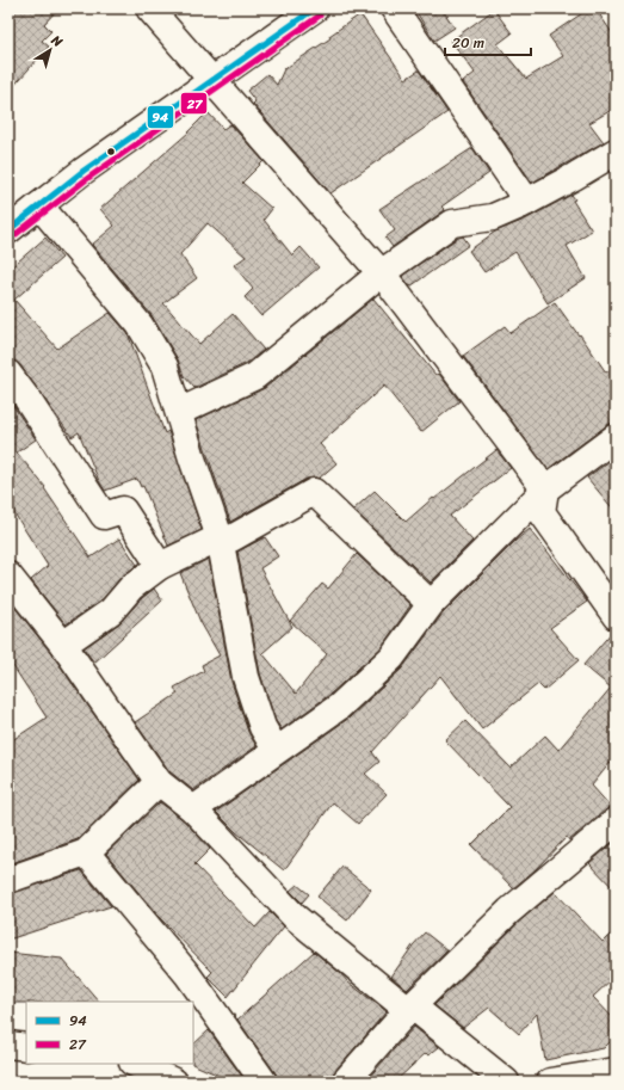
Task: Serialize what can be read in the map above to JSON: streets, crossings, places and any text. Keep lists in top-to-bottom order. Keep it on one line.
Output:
{"lines":["transit line 94","transit line 27"],"legend":["94","27"],"scale_bar":"20 m","north":"top right"}
